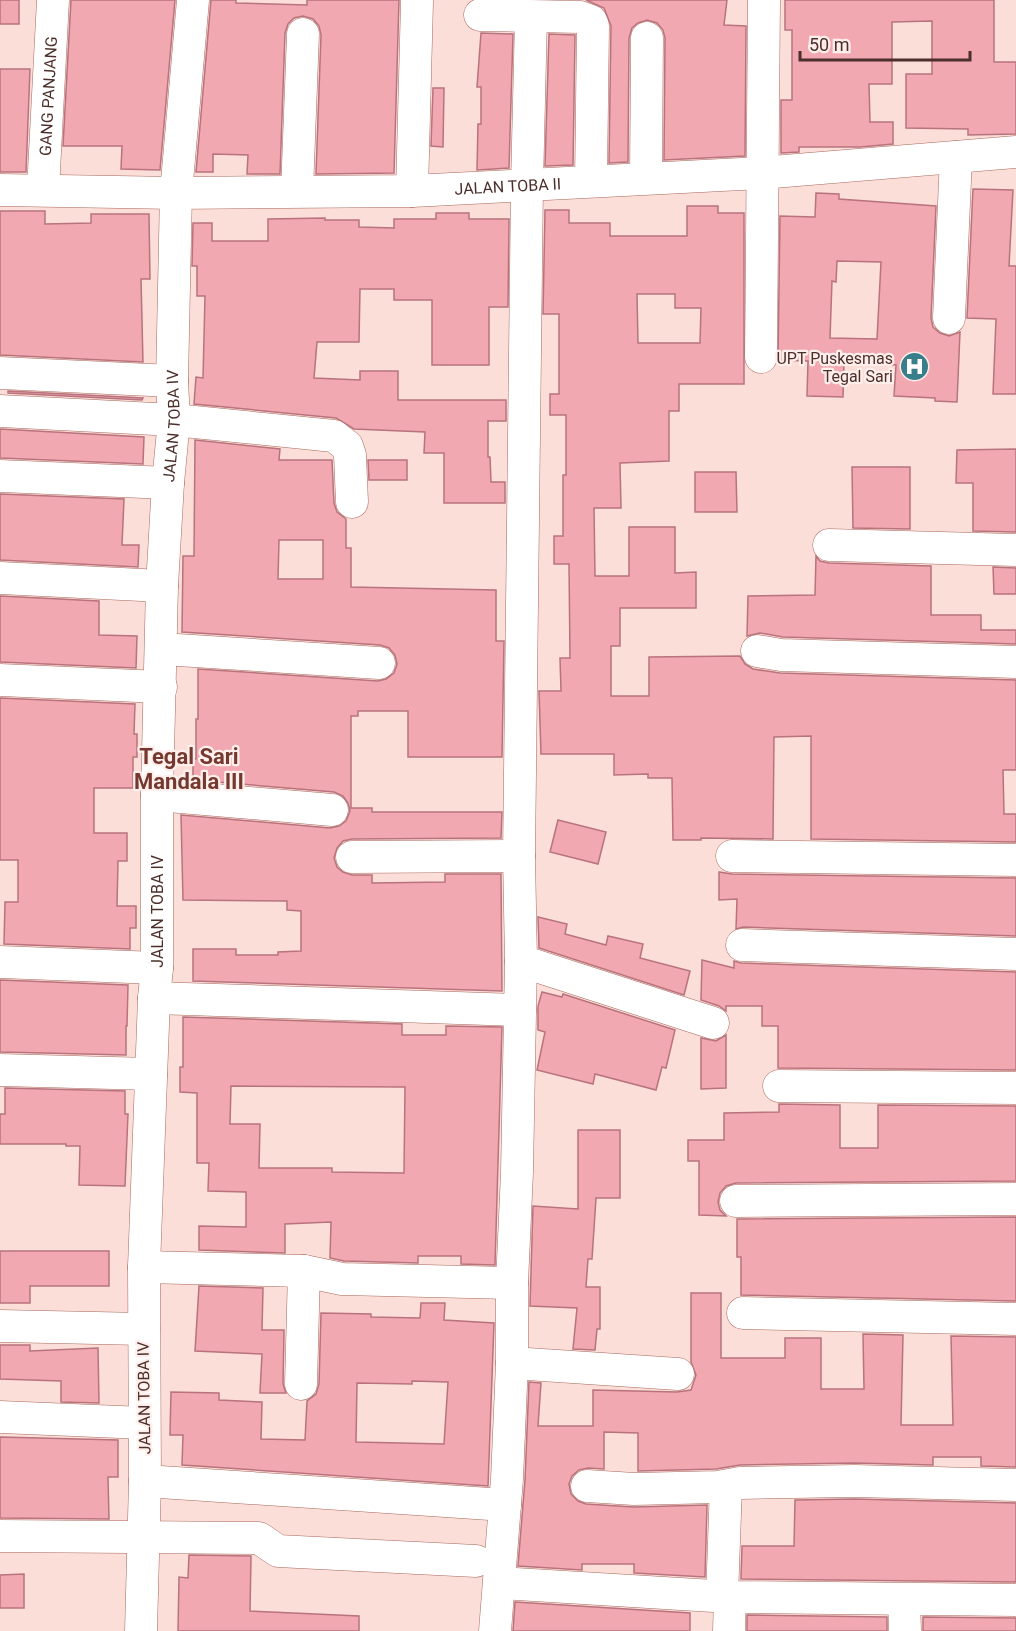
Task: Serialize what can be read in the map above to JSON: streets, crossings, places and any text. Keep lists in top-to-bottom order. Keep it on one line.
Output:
{"streets":{"street":["GANG PANJANG","JALAN TOBA II","JALAN TOBA IV"]},"crossings":[["GANG PANJANG","JALAN TOBA II"],["JALAN TOBA II","JALAN TOBA IV"]],"districts":["Tegal Sari Mandala III"],"places":{"hospital":["UPT Puskesmas Tegal Sari"]},"scale_bar":"50 m"}
